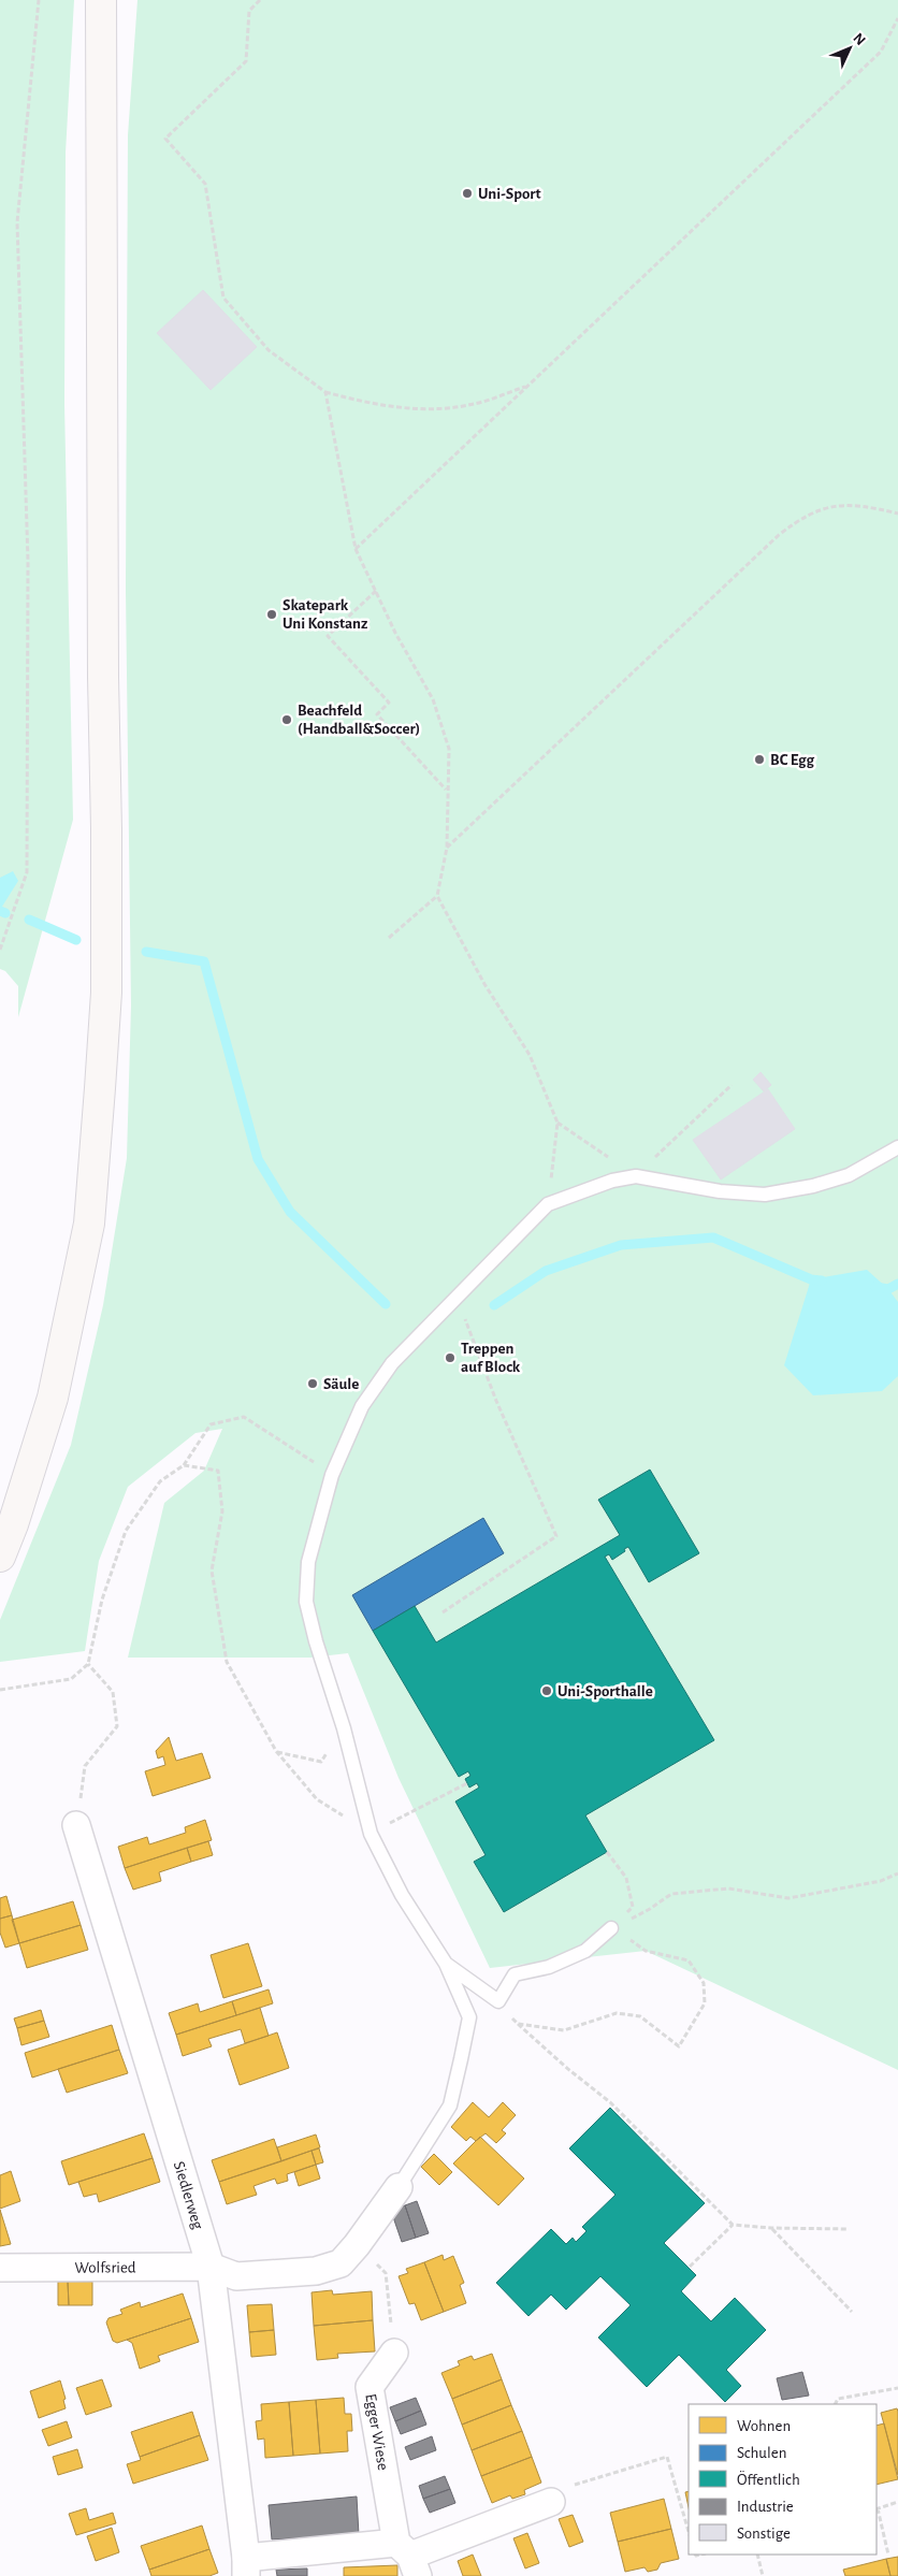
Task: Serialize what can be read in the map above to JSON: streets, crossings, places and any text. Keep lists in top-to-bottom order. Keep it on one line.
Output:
{"streets":{"street":["Siedlerweg","Wolfsried","Egger Wiese"]},"crossings":[["Siedlerweg","Wolfsried"]],"places":["Uni-Sport","Skatepark Uni Konstanz","Beachfeld (Handball&Soccer)","BC Egg","Treppen auf Block","Säule","Uni-Sporthalle"],"legend":["Wohnen","Schulen","Öffentlich","Industrie","Sonstige"],"north":"top right"}
